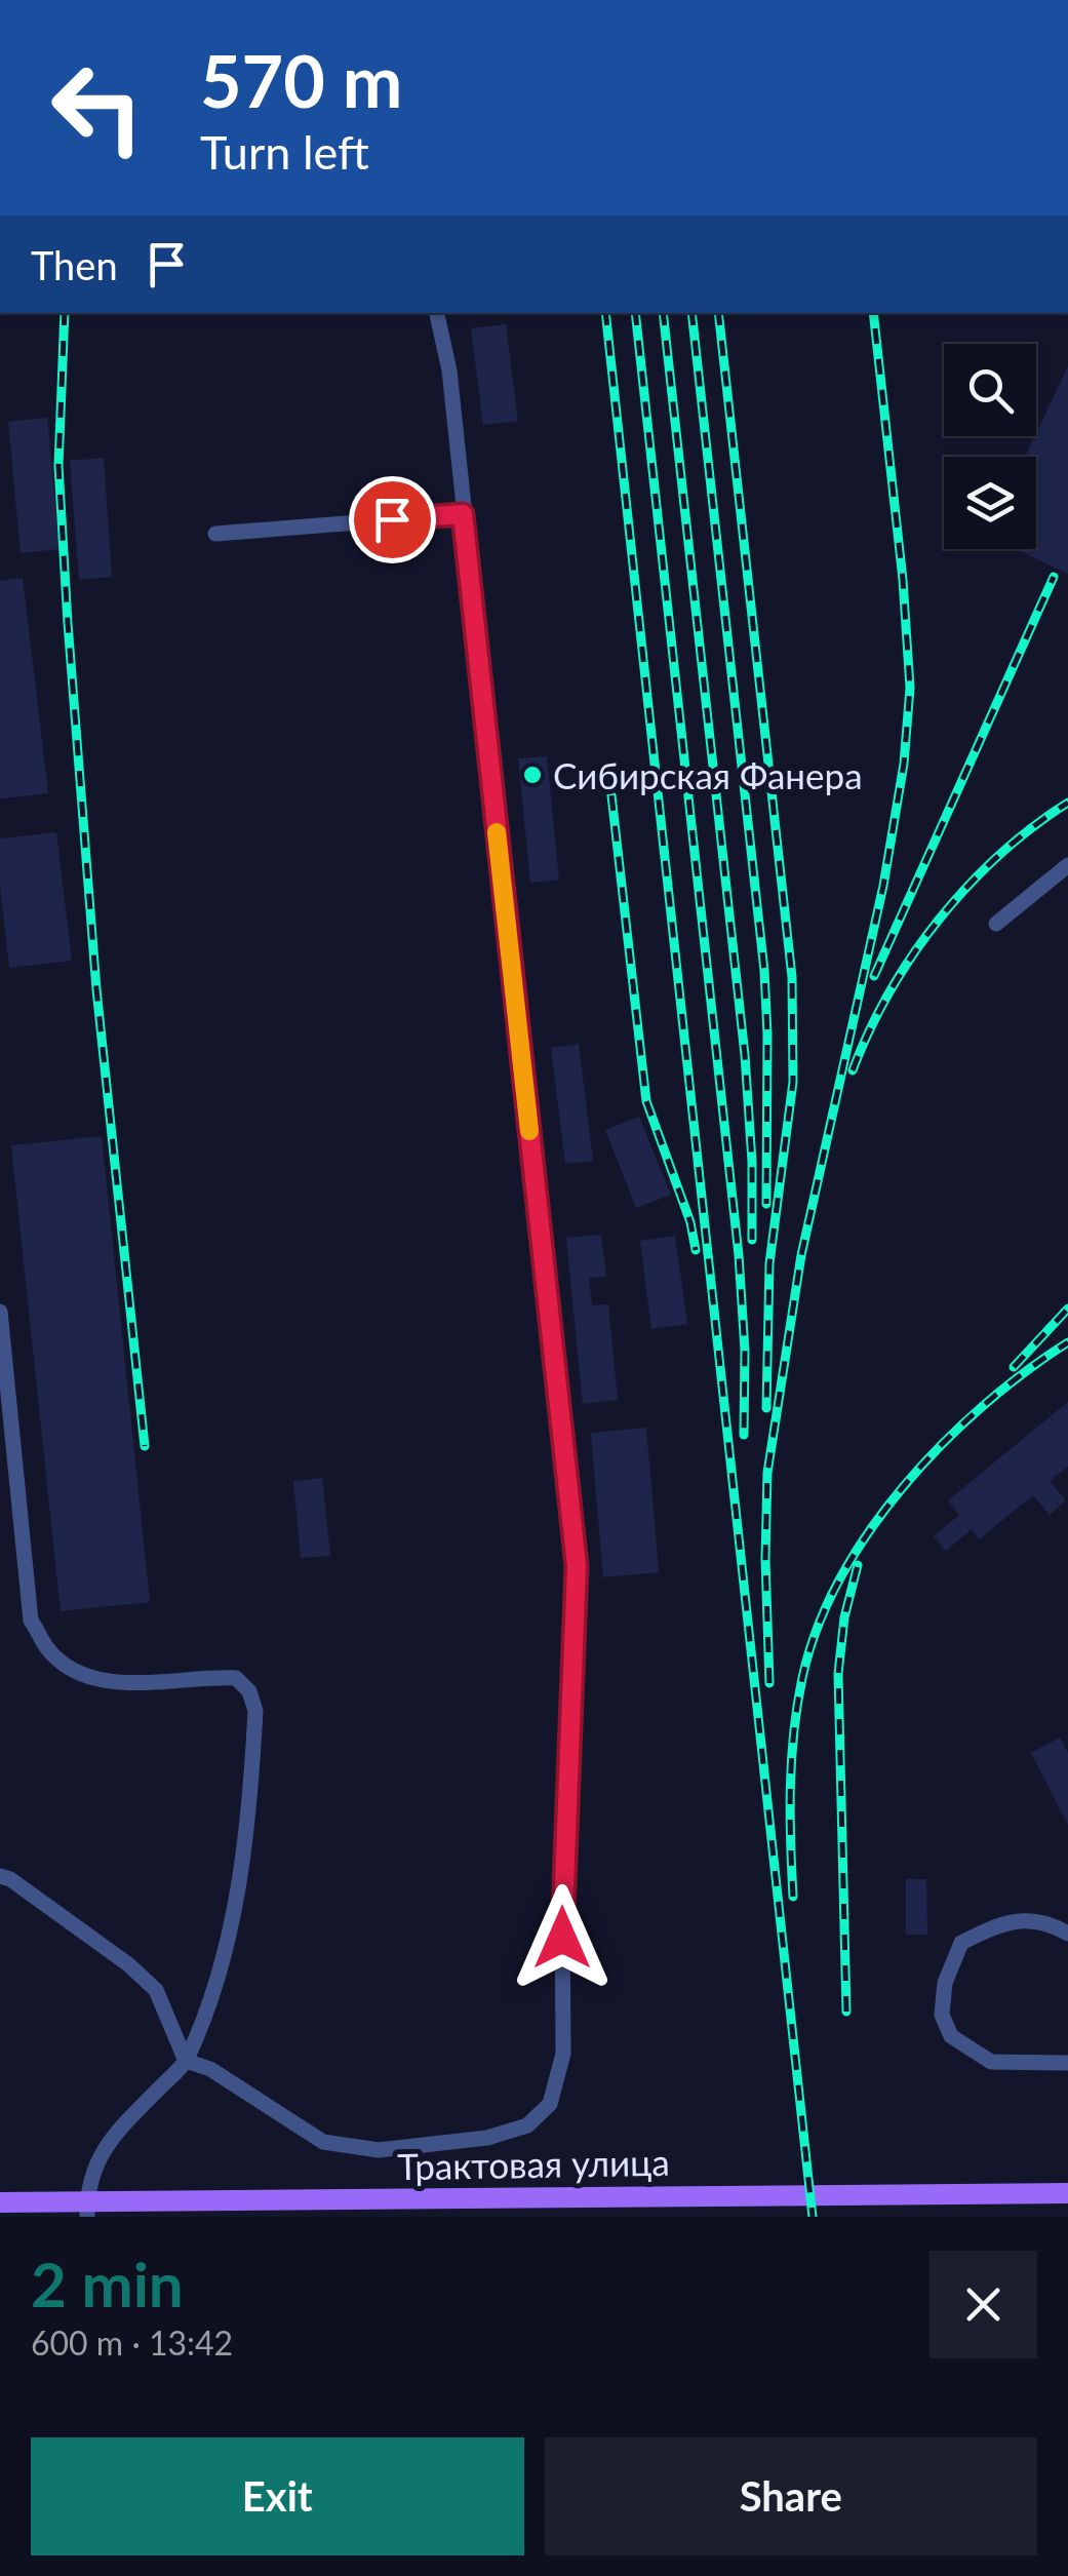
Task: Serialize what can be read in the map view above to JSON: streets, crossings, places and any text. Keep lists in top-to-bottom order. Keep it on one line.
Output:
{"streets":{"main road":["Трактовая улица"]},"places":["Сибирская Фанера"],"page":{"turn":["570 m","Turn left"],"then":"Then","heading":["2 min","600 m · 13:42"],"buttons":["Exit","Share"]}}
